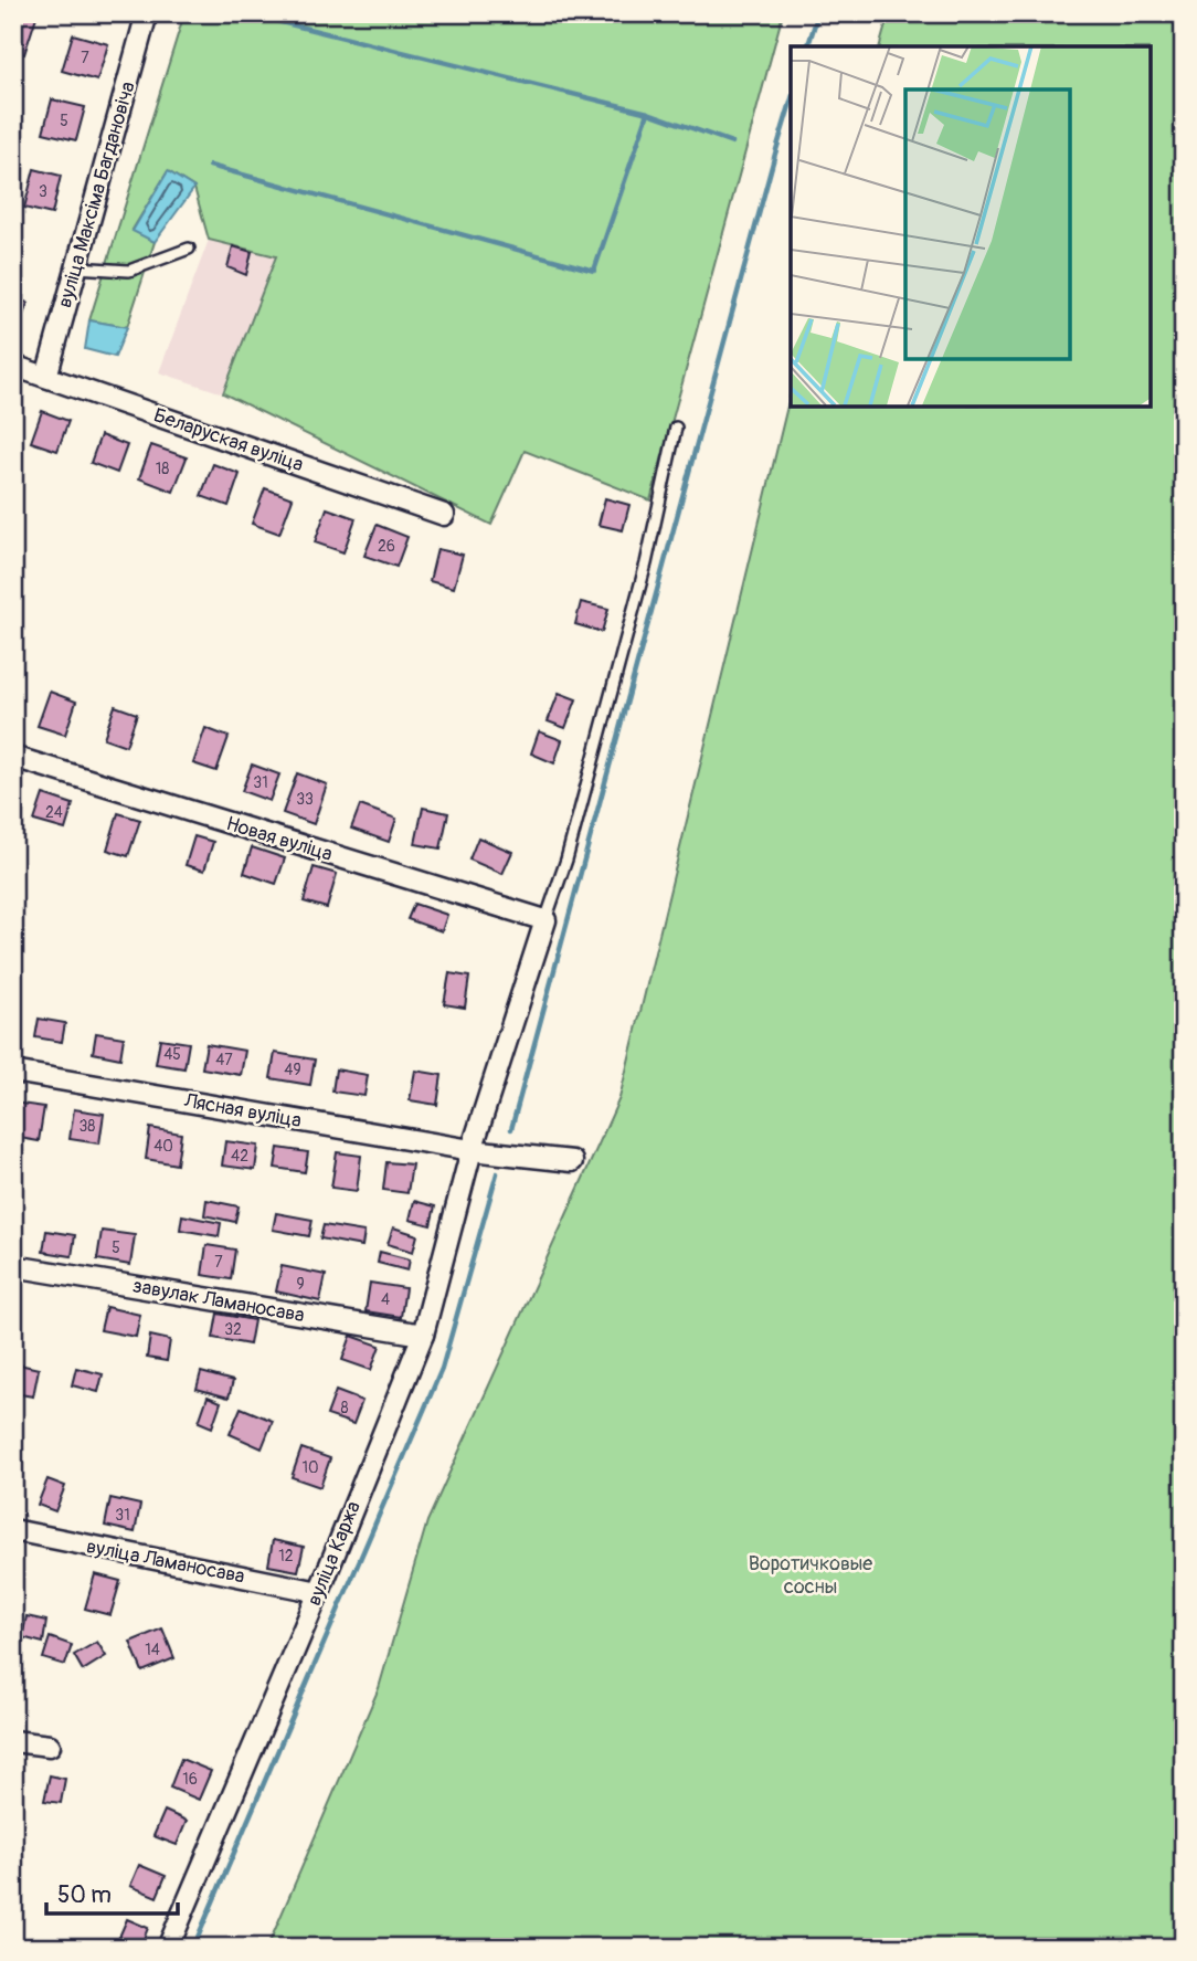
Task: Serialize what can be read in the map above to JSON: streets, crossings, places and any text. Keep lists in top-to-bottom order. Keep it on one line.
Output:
{"streets":{"street":["вуліца Максіма Багдановіча","Беларуская вуліца","Новая вуліца","Лясная вуліца","завулак Ламаносава","вуліца Каржа","вуліца Ламаносава"]},"crossings":[["вуліца Максіма Багдановіча","Беларуская вуліца"],["Лясная вуліца","вуліца Каржа"],["завулак Ламаносава","вуліца Каржа"],["вуліца Каржа","вуліца Ламаносава"]],"parks":["Воротичковые сосны"],"house_numbers":["7","5","3","18","26","31","33","24","45","47","49","38","40","42","5","7","9","4","32","8","10","31","12","14","16"],"scale_bar":"50 m"}
